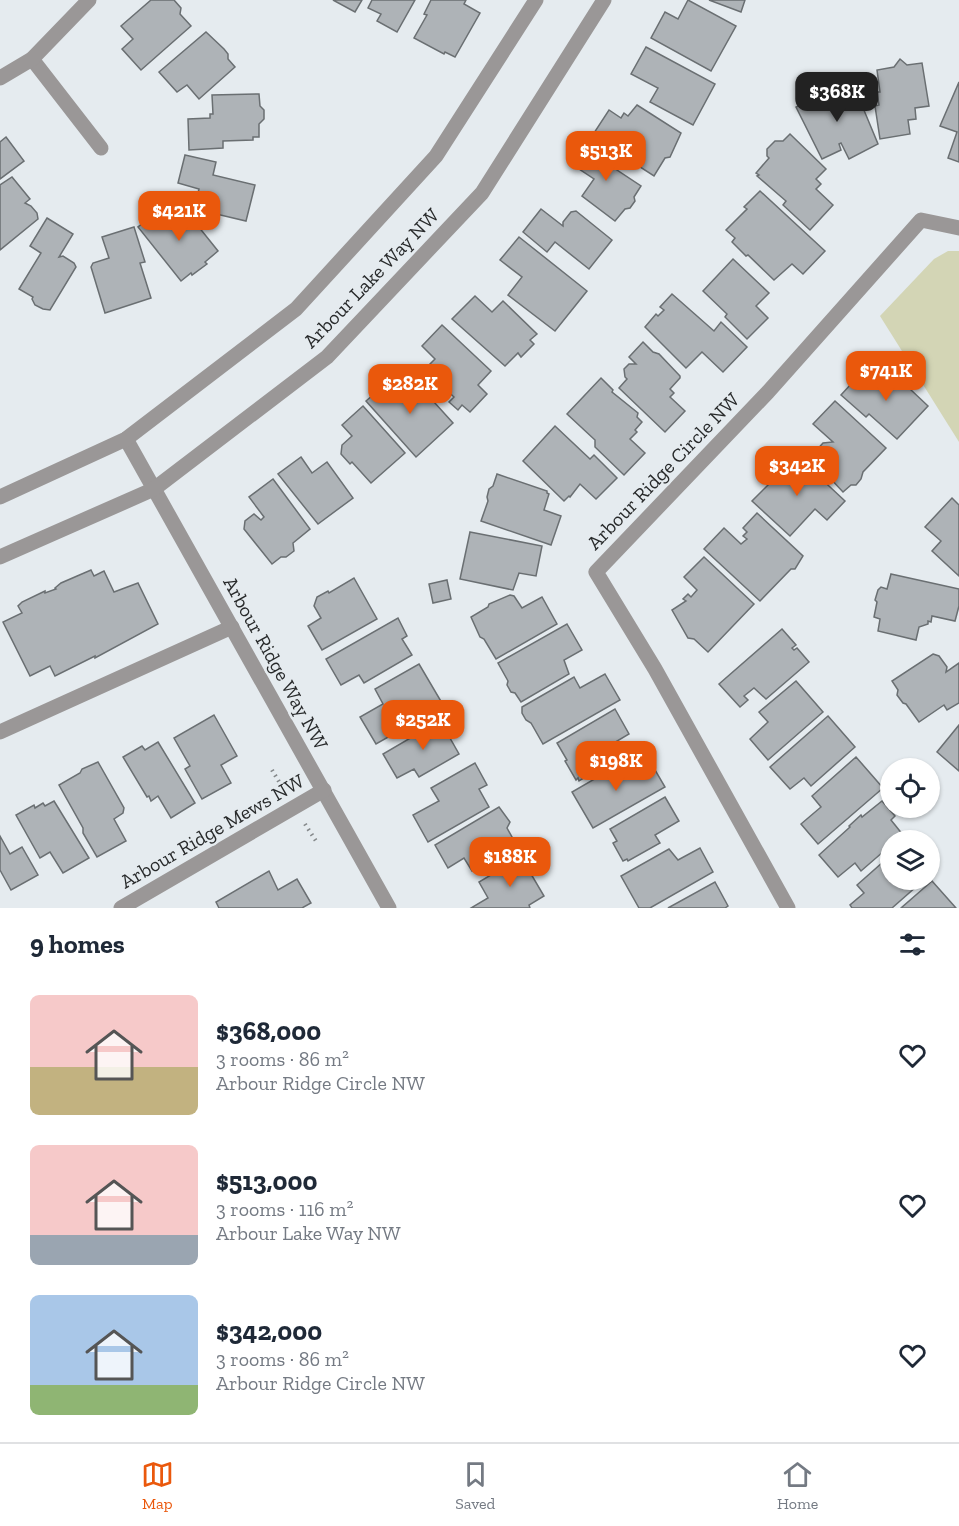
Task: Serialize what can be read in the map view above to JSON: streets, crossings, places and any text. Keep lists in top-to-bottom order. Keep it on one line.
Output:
{"streets":{"street":["Arbour Lake Way NW","Arbour Ridge Circle NW","Arbour Ridge Way NW","Arbour Ridge Mews NW"]},"crossings":[["Arbour Lake Way NW","Arbour Ridge Way NW"],["Arbour Ridge Way NW","Arbour Ridge Mews NW"]],"page":{"price":["$368K","$513K","$421K","$741K","$282K","$342K","$252K","$198K","$188K"],"heading":"9 homes","list":[{"name":"$368,000","note":"3 rooms · 86 m² · Arbour Ridge Circle NW"},{"name":"$513,000","note":"3 rooms · 116 m² · Arbour Lake Way NW"},{"name":"$342,000","note":"3 rooms · 86 m² · Arbour Ridge Circle NW"}],"tabs":["Map","Saved","Home"]}}
